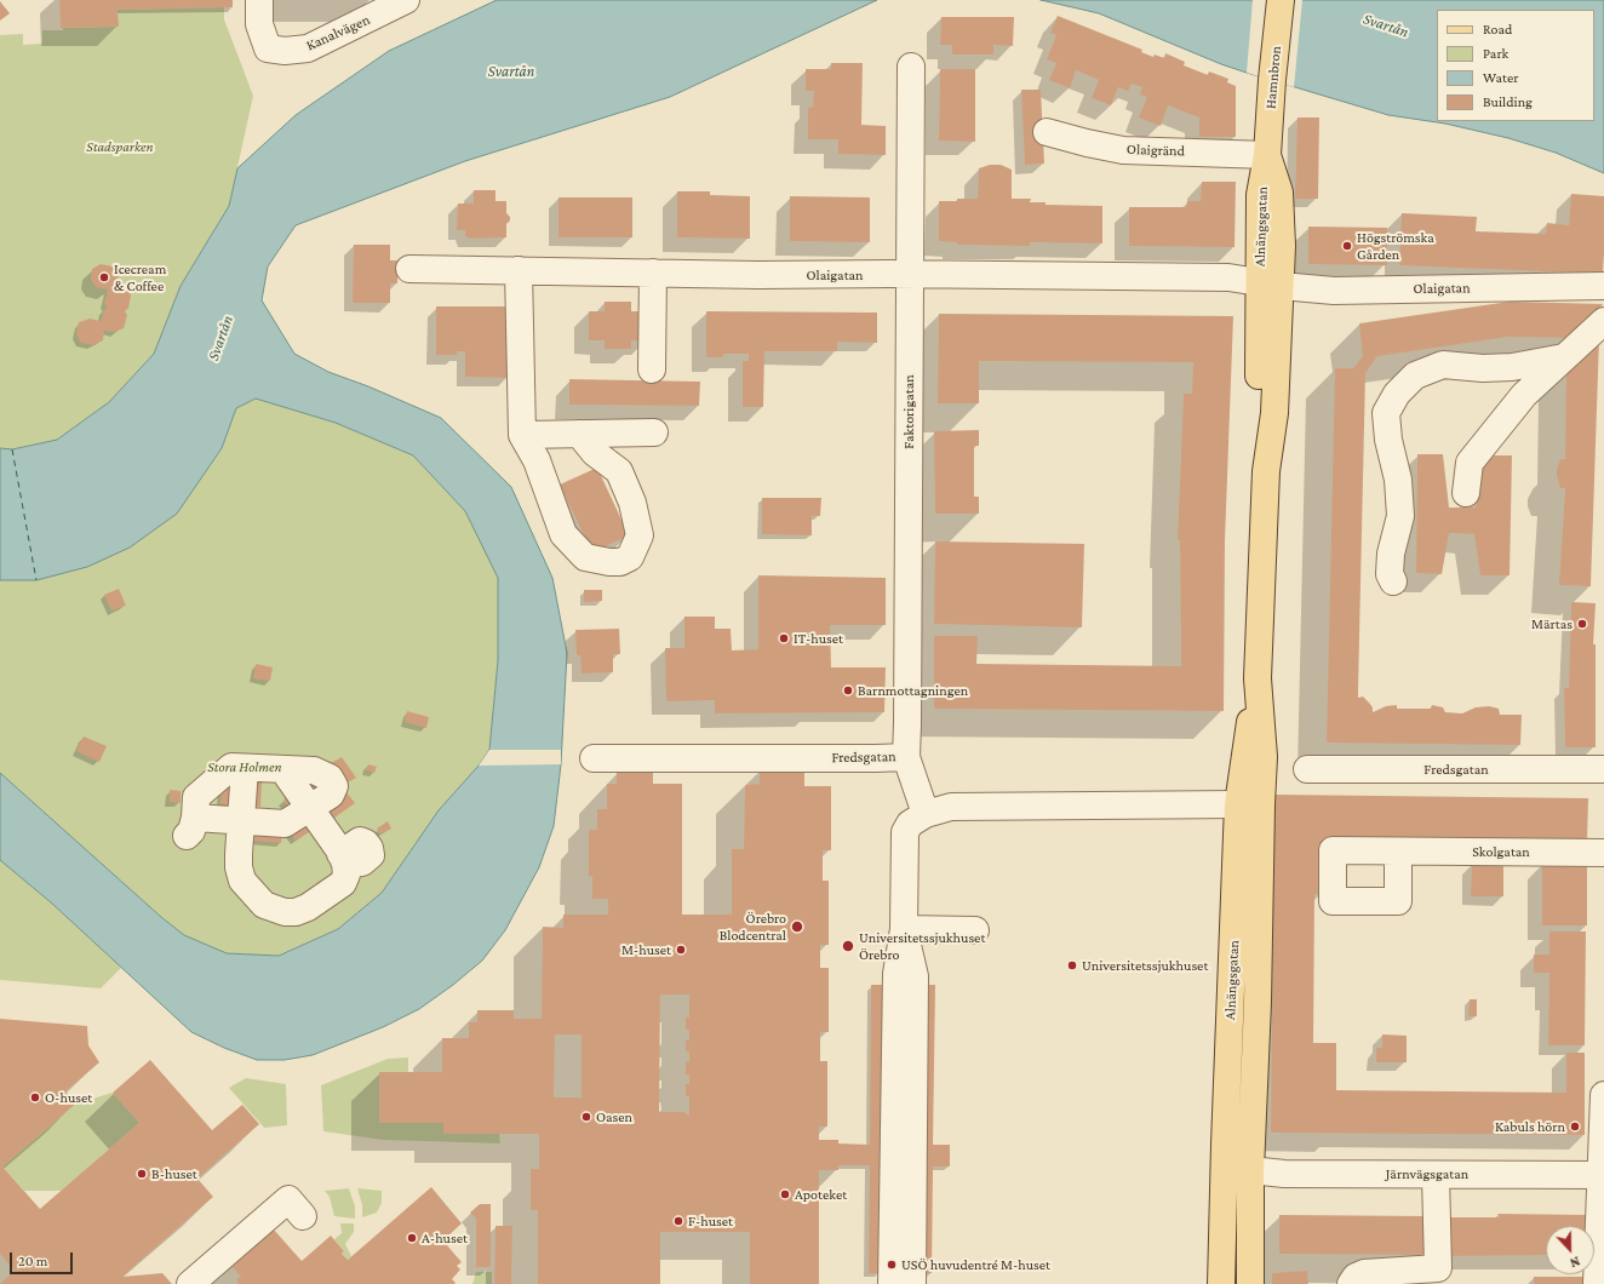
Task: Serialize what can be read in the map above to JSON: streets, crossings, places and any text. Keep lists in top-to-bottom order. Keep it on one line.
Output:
{"streets":{"main road":["Hamnbron","Alnängsgatan"],"street":["Kanalvägen","Olaigränd","Olaigatan","Faktorigatan","Fredsgatan","Skolgatan","Järnvägsgatan"]},"crossings":[["Hamnbron","Olaigränd"],["Hamnbron","Alnängsgatan"],["Olaigränd","Alnängsgatan"],["Alnängsgatan","Olaigatan"],["Alnängsgatan","Järnvägsgatan"],["Olaigatan","Faktorigatan"],["Faktorigatan","Fredsgatan"]],"water":["Svartån"],"parks":["Stadsparken","Stora Holmen"],"places":["Högströmska Gården","Icecream & Coffee","Märtas","IT-huset","Barnmottagningen","Örebro Blodcentral","Universitetssjukhuset Örebro","M-huset","Universitetssjukhuset","O-huset","Oasen","Kabuls hörn","B-huset","Apoteket","F-huset","A-huset","USÖ huvudentré M-huset"],"legend":["Road","Park","Water","Building"],"scale_bar":"20 m","north":"bottom"}
